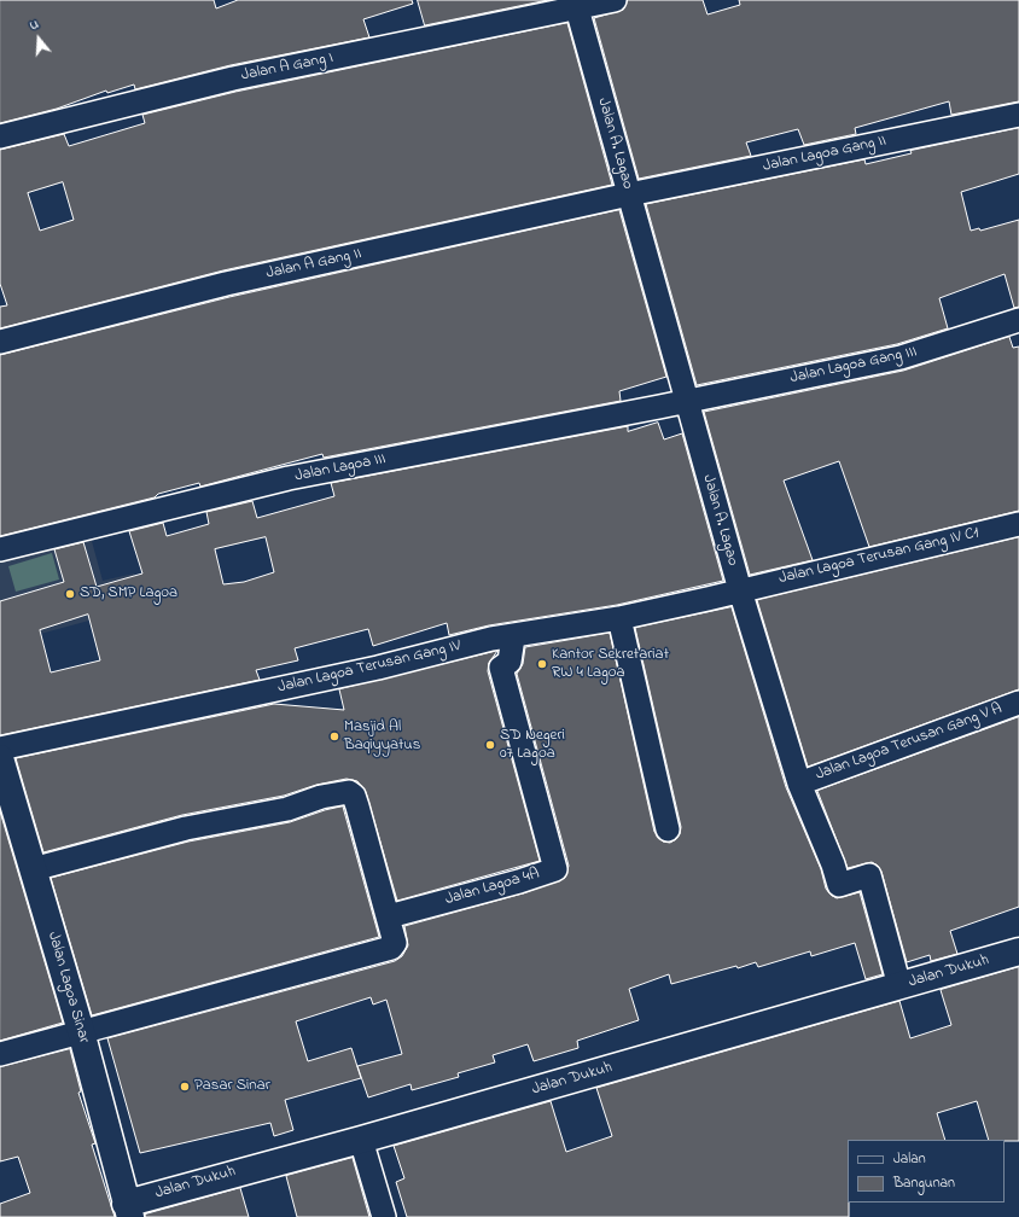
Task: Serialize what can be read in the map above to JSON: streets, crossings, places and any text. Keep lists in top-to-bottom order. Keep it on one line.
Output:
{"streets":{"street":["Jalan A Gang I","Jalan A. Lagao","Jalan Lagoa Gang II","Jalan A Gang II","Jalan Lagoa Gang III","Jalan Lagoa III","Jalan Lagoa Terusan Gang IV C1","Jalan Lagoa Terusan Gang IV","Jalan Lagoa Terusan Gang V A","Jalan Lagoa 4A","Jalan Dukuh","Jalan Lagoa Sinar"]},"crossings":[["Jalan A Gang I","Jalan A. Lagao"],["Jalan A. Lagao","Jalan Lagoa Gang II"],["Jalan A. Lagao","Jalan A Gang II"],["Jalan A. Lagao","Jalan Lagoa Gang III"],["Jalan A. Lagao","Jalan Lagoa III"],["Jalan A. Lagao","Jalan Lagoa Terusan Gang IV C1"],["Jalan A. Lagao","Jalan Lagoa Terusan Gang IV"],["Jalan A. Lagao","Jalan Lagoa Terusan Gang V A"],["Jalan A. Lagao","Jalan Dukuh"],["Jalan Lagoa Gang II","Jalan A Gang II"],["Jalan Lagoa Gang III","Jalan Lagoa III"],["Jalan Lagoa Terusan Gang IV C1","Jalan Lagoa Terusan Gang IV"],["Jalan Lagoa Terusan Gang IV","Jalan Lagoa 4A"],["Jalan Dukuh","Jalan Lagoa Sinar"]],"places":["SD, SMP Lagoa","Kantor Sekretariat RW 4 Lagoa","Masjid Al Baqiyyatus","SD Negeri 07 Lagoa","Pasar Sinar"],"legend":["Jalan","Bangunan"],"north":"top"}
